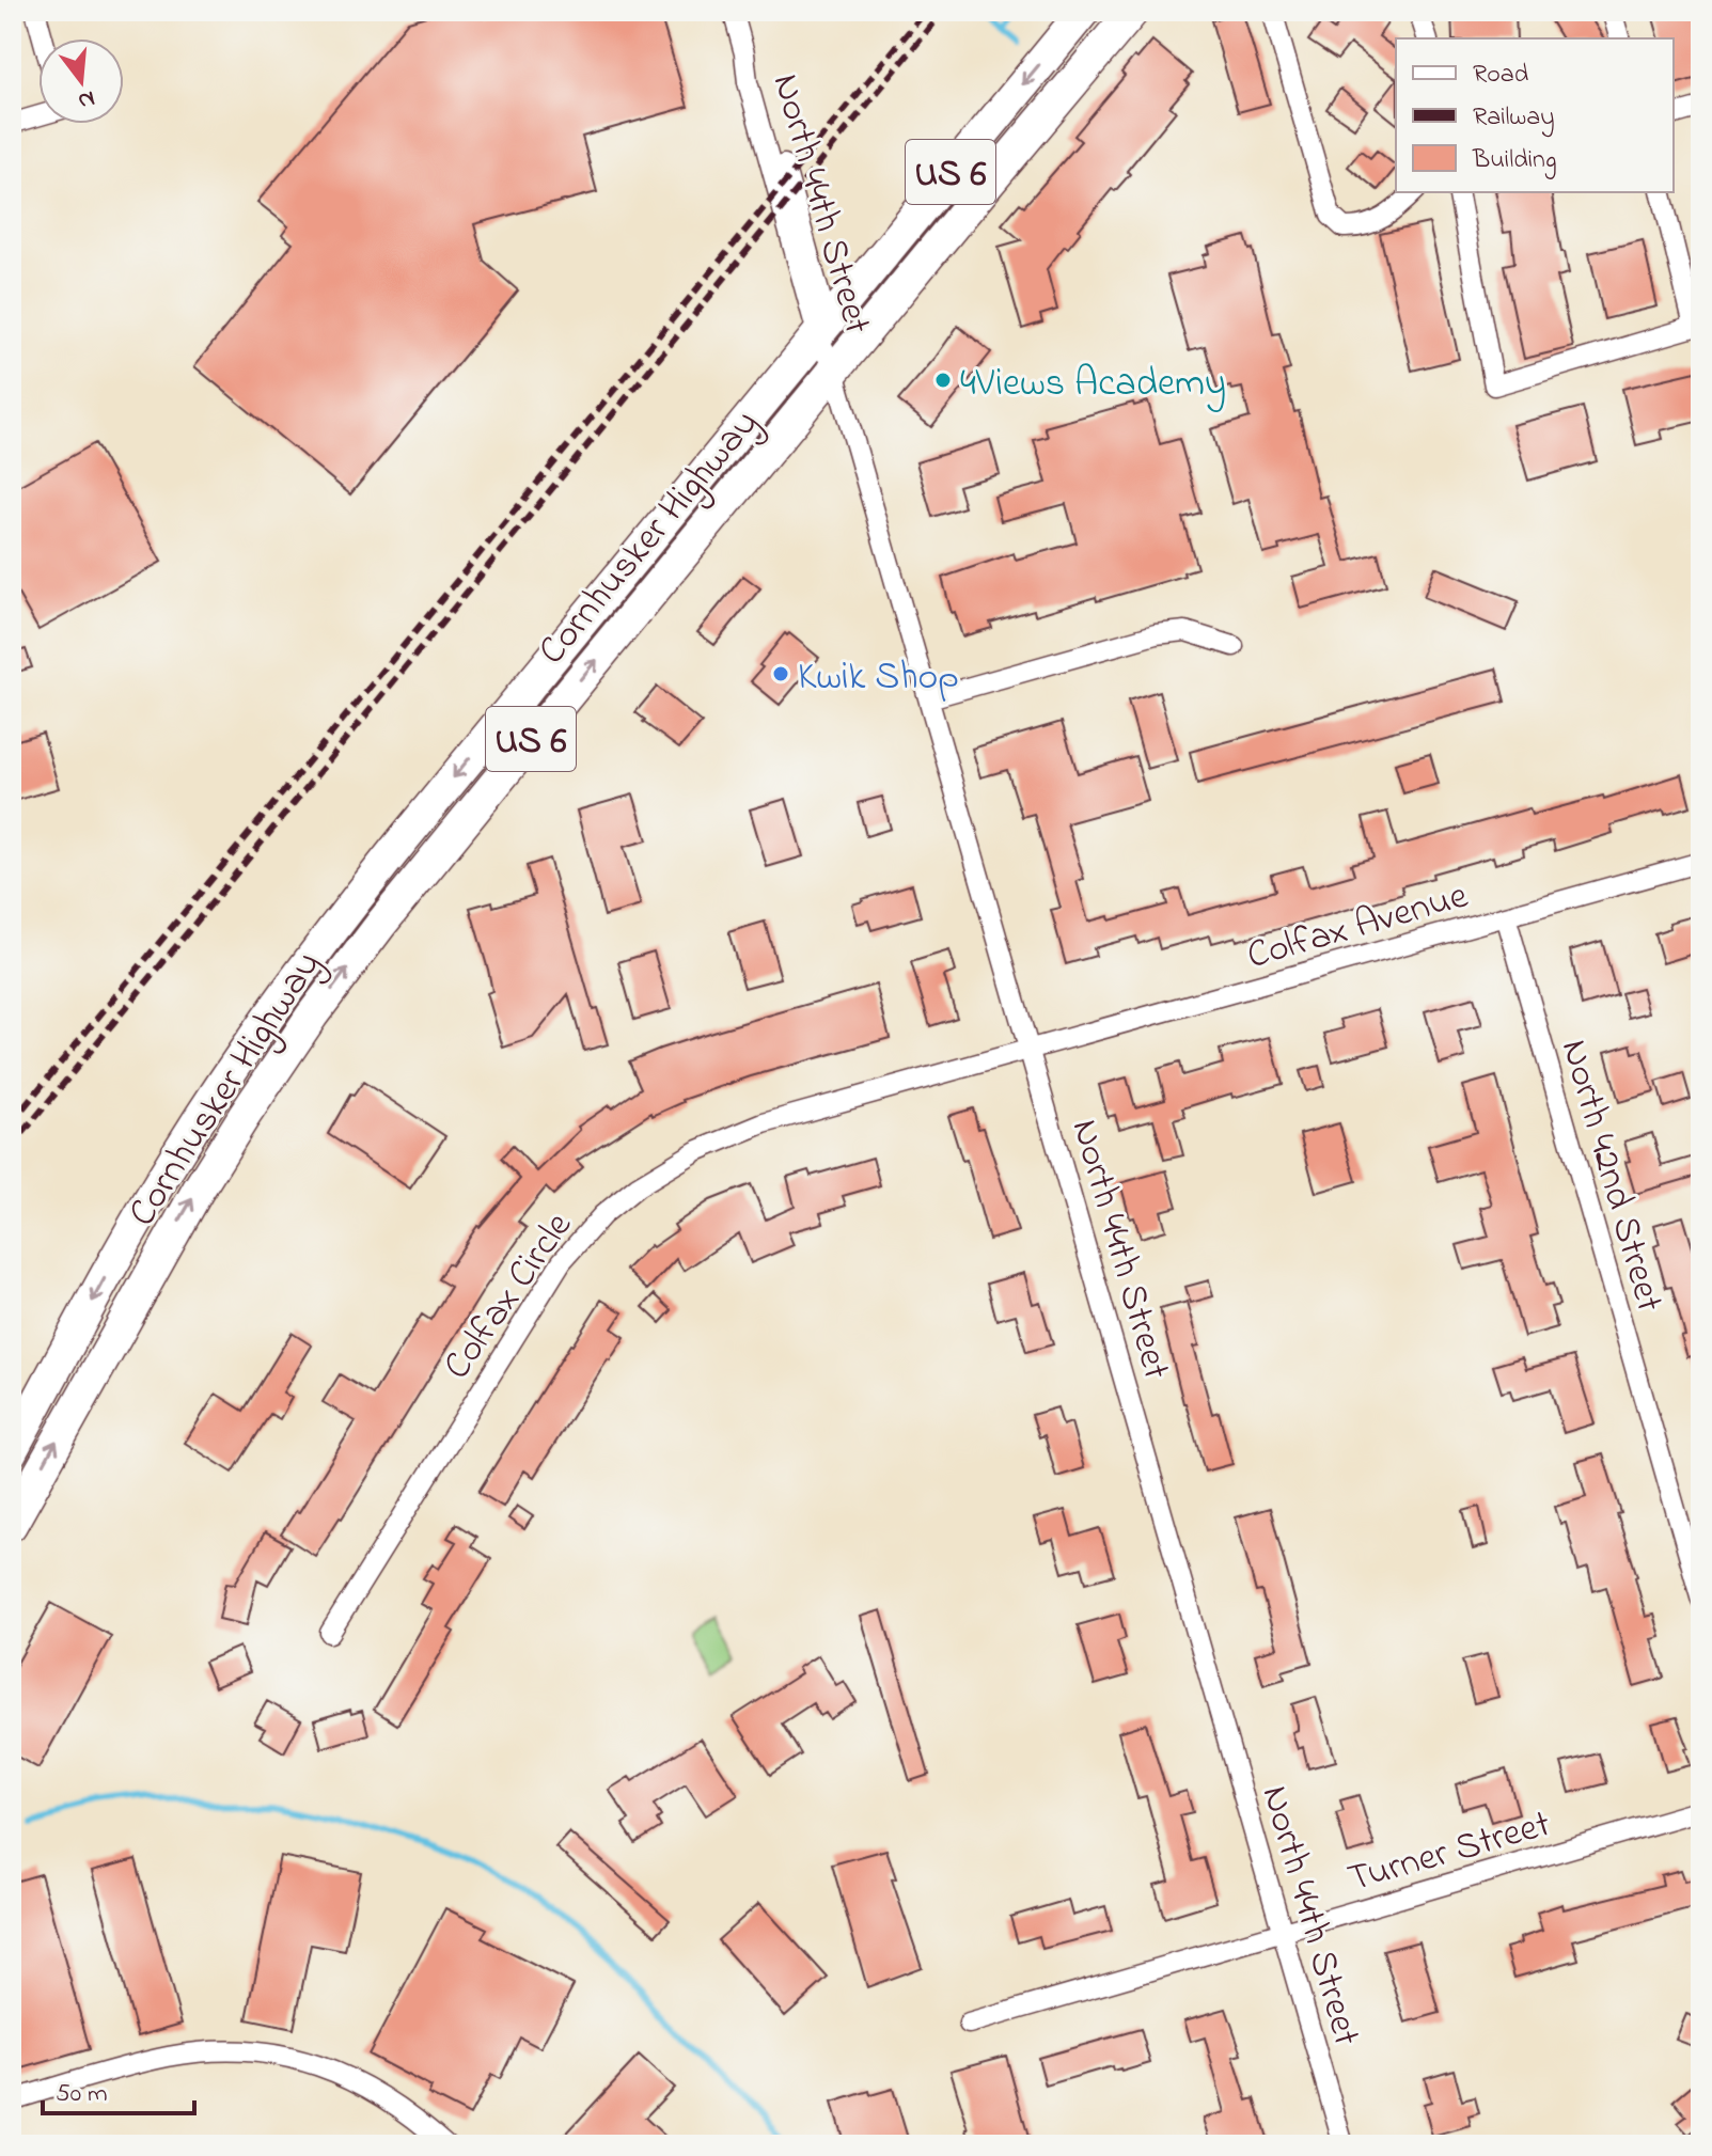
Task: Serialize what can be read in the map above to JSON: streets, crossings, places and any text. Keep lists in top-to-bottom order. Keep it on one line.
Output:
{"streets":{"main road":["US 6","Cornhusker Highway"],"street":["North 44th Street","Colfax Avenue","North 42nd Street","Colfax Circle","Turner Street"]},"crossings":[["North 44th Street","Cornhusker Highway"],["North 44th Street","Colfax Avenue"],["North 44th Street","Colfax Circle"],["North 44th Street","Turner Street"],["Colfax Avenue","North 42nd Street"],["Colfax Avenue","Colfax Circle"]],"places":["4Views Academy","Kwik Shop"],"legend":["Road","Railway","Building"],"scale_bar":"50 m","north":"bottom"}
